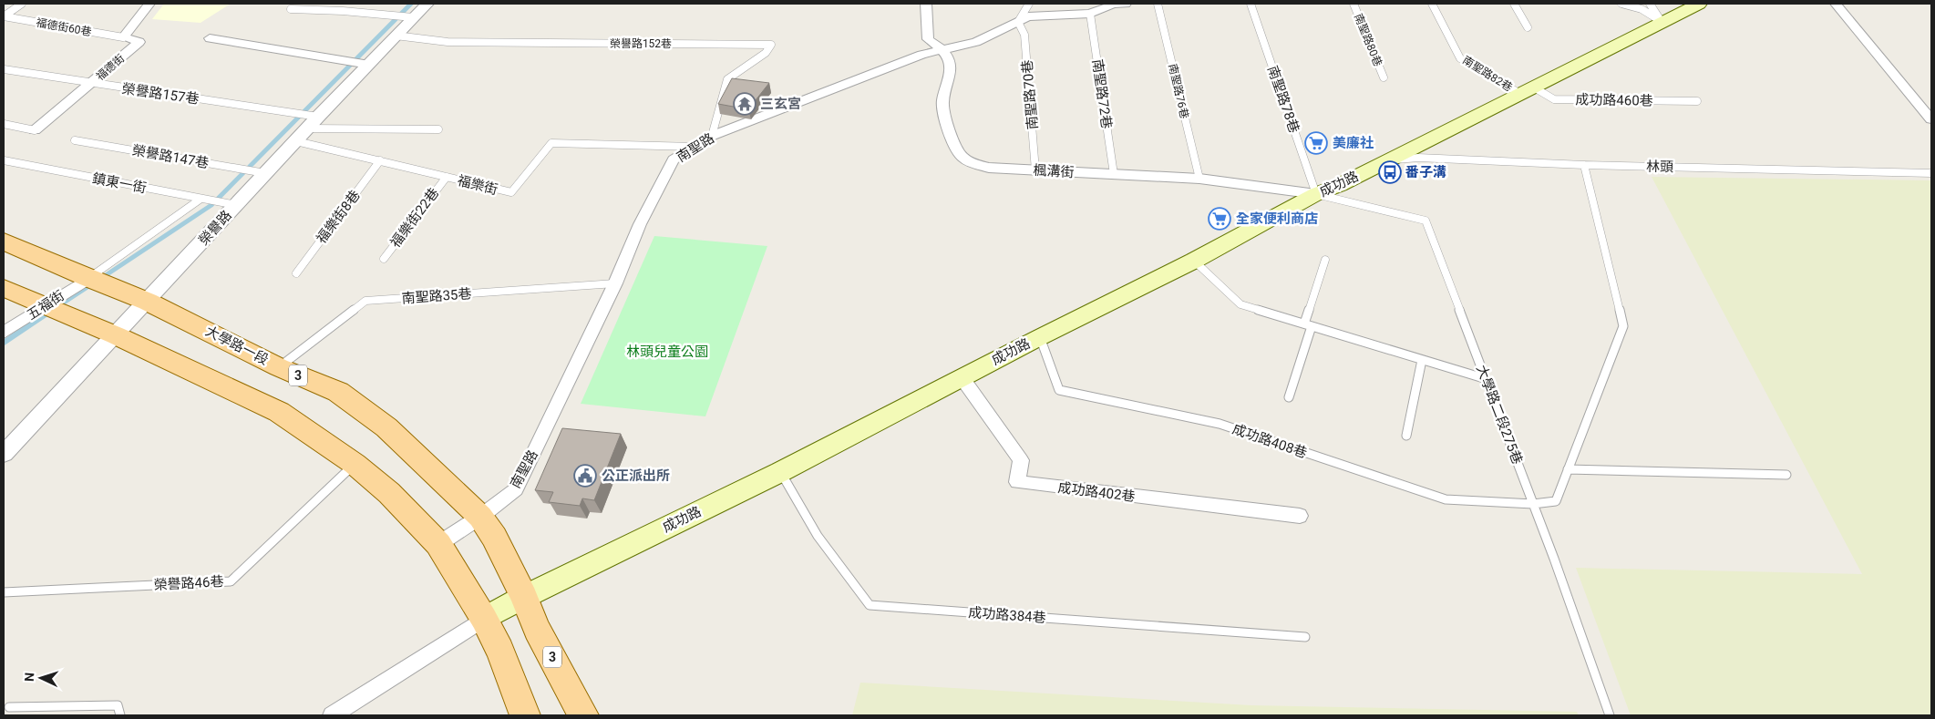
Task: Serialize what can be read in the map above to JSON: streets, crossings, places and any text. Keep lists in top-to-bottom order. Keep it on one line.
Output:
{"streets":{"main road":["成功路","大學路一段","3"],"street":["福德街","南聖路","楓溝街","榮譽路","五福街","成功路402巷"],"lane":["福德街60巷","南聖路80巷","榮譽路152巷","南聖路82巷","南聖路76巷","榮譽路157巷","南聖路72巷","南聖路70巷","南聖路78巷","成功路460巷","榮譽路147巷","林頭","鎮東一街","福樂街","福樂街8巷","福樂街22巷","南聖路35巷","大學路二段275巷","成功路408巷","榮譽路46巷","成功路384巷"]},"crossings":[["福德街60巷","福德街"],["榮譽路152巷","南聖路"],["榮譽路152巷","榮譽路"],["福德街","榮譽路157巷"],["南聖路82巷","成功路460巷"],["南聖路82巷","成功路"],["南聖路76巷","楓溝街"],["榮譽路157巷","榮譽路"],["南聖路72巷","南聖路"],["南聖路72巷","楓溝街"],["南聖路70巷","南聖路"],["南聖路70巷","楓溝街"],["南聖路78巷","楓溝街"],["南聖路78巷","成功路"],["南聖路78巷","大學路二段275巷"],["成功路460巷","成功路"],["南聖路","楓溝街"],["南聖路","福樂街"],["南聖路","南聖路35巷"],["南聖路","大學路一段"],["榮譽路147巷","榮譽路"],["林頭","成功路"],["楓溝街","成功路"],["楓溝街","大學路二段275巷"],["鎮東一街","榮譽路"],["成功路","大學路一段"],["成功路","3"],["成功路","大學路二段275巷"],["成功路","成功路408巷"],["成功路","成功路402巷"],["成功路","成功路384巷"],["福樂街","福樂街8巷"],["福樂街","福樂街22巷"],["福樂街","榮譽路"],["榮譽路","大學路一段"],["南聖路35巷","大學路一段"],["五福街","大學路一段"],["大學路一段","3"],["大學路二段275巷","成功路408巷"]],"parks":["林頭兒童公園"],"places":{"temple":["三玄宮"],"supermarket":["美廉社","全家便利商店"],"bus stop":["番子溝"],"public building":["公正派出所"]},"north":"left"}
